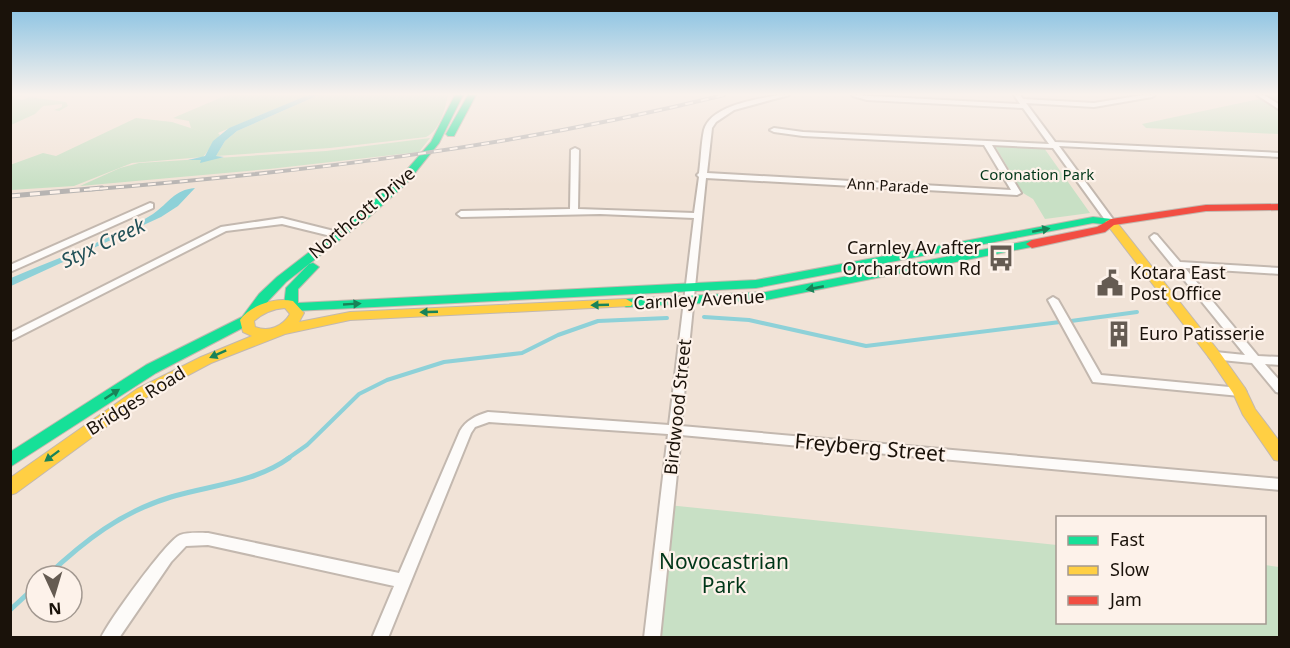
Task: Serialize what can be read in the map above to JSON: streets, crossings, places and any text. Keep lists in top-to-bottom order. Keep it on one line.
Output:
{"streets":{"main road":["Northcott Drive","Carnley Avenue","Bridges Road"],"street":["Ann Parade","Birdwood Street","Freyberg Street"]},"crossings":[["Ann Parade","Birdwood Street"],["Northcott Drive","Carnley Avenue"],["Northcott Drive","Bridges Road"],["Carnley Avenue","Bridges Road"],["Carnley Avenue","Birdwood Street"],["Birdwood Street","Freyberg Street"]],"water":["Styx Creek"],"parks":["Coronation Park","Novocastrian Park"],"places":{"bus stop":["Carnley Av after Orchardtown Rd"],"public building":["Kotara East Post Office"],"building":["Euro Patisserie"]},"legend":["Fast","Slow","Jam"],"north":"bottom"}
